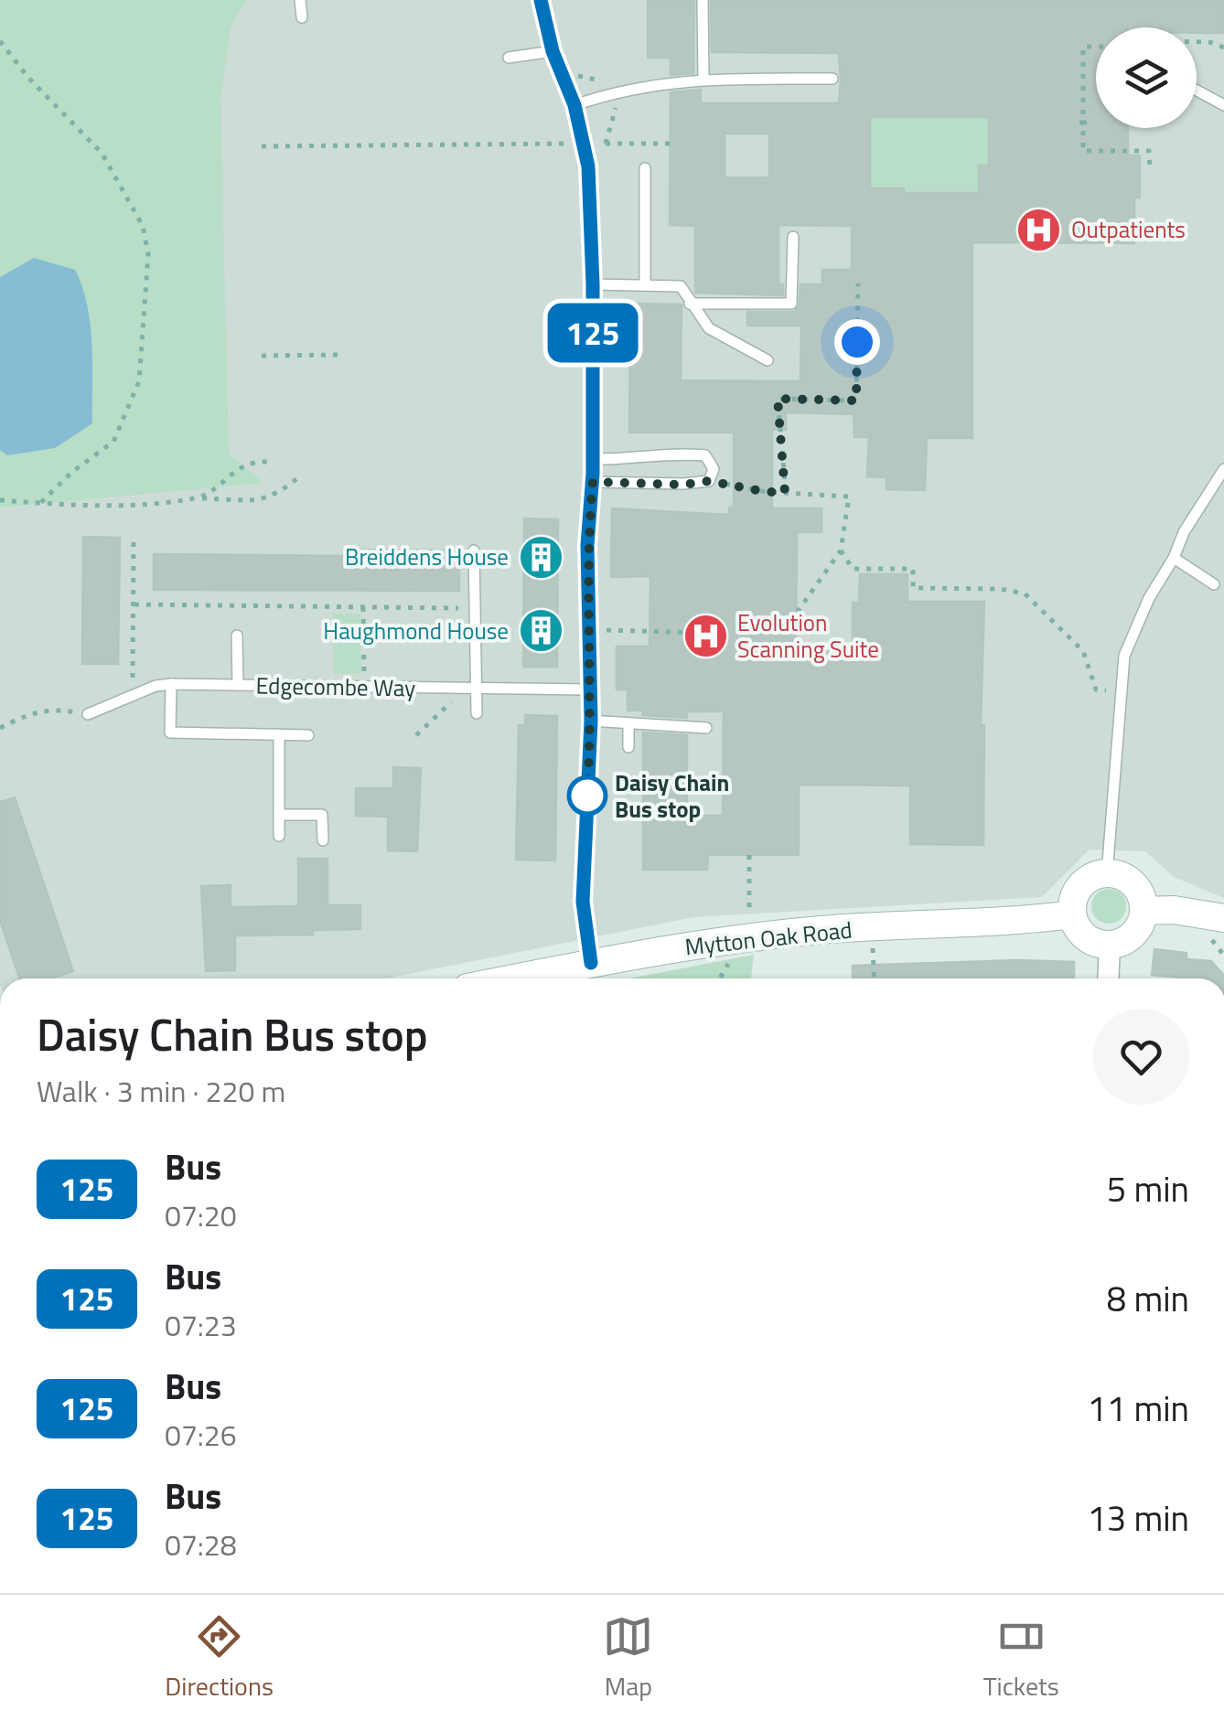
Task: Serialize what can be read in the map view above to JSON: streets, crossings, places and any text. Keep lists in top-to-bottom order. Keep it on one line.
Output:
{"streets":{"main road":["Mytton Oak Road"],"lane":["Edgecombe Way"]},"places":{"hospital":["Outpatients","Evolution Scanning Suite"],"building":["Breiddens House","Haughmond House"],"other":["Daisy Chain Bus stop"]},"lines":["bus line 125"],"page":{"on_map":"125","heading":["Daisy Chain Bus stop","Walk · 3 min · 220 m"],"list":[{"mark":"125","name":"Bus","note":"07:20","value":"5 min"},{"mark":"125","name":"Bus","note":"07:23","value":"8 min"},{"mark":"125","name":"Bus","note":"07:26","value":"11 min"},{"mark":"125","name":"Bus","note":"07:28","value":"13 min"}],"tabs":["Directions","Map","Tickets"]}}
